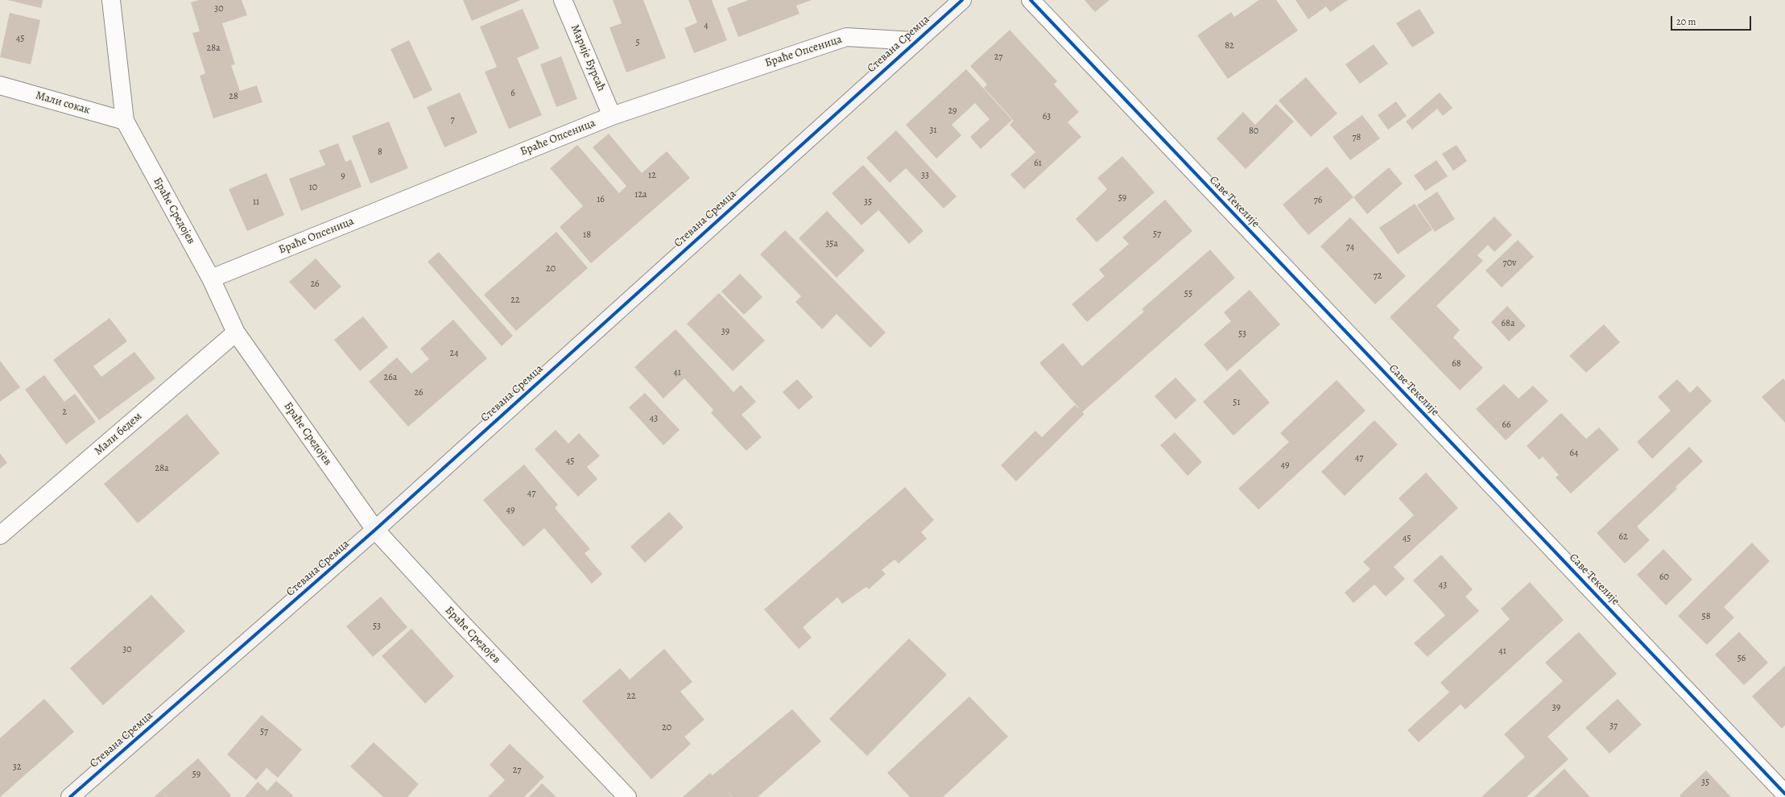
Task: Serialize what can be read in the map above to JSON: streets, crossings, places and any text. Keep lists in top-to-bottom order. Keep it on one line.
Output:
{"streets":{"street":["Стевана Сремца","Браће Опсеница","Марије Бурсаћ","Мали сокак","Саве Текелије","Браће Средојев","Мали бедем"]},"crossings":[["Стевана Сремца","Браће Опсеница"],["Стевана Сремца","Браће Средојев"],["Браће Опсеница","Марије Бурсаћ"],["Браће Опсеница","Браће Средојев"],["Мали сокак","Браће Средојев"],["Браће Средојев","Мали бедем"]],"house_numbers":["30","4","45","5","82","28a","27","6","28","29","63","7","31","80","78","8","61","12","33","9","10","12a","59","16","76","11","35","57","18","35a","74","70v","20","72","26","55","22","68a","39","53","24","68","41","26a","26","51","2","43","66","64","47","45","49","28a","47","49","62","45","60","43","58","53","30","41","56","22","39","37","20","57","32","27","59","35"],"scale_bar":"20 m"}
